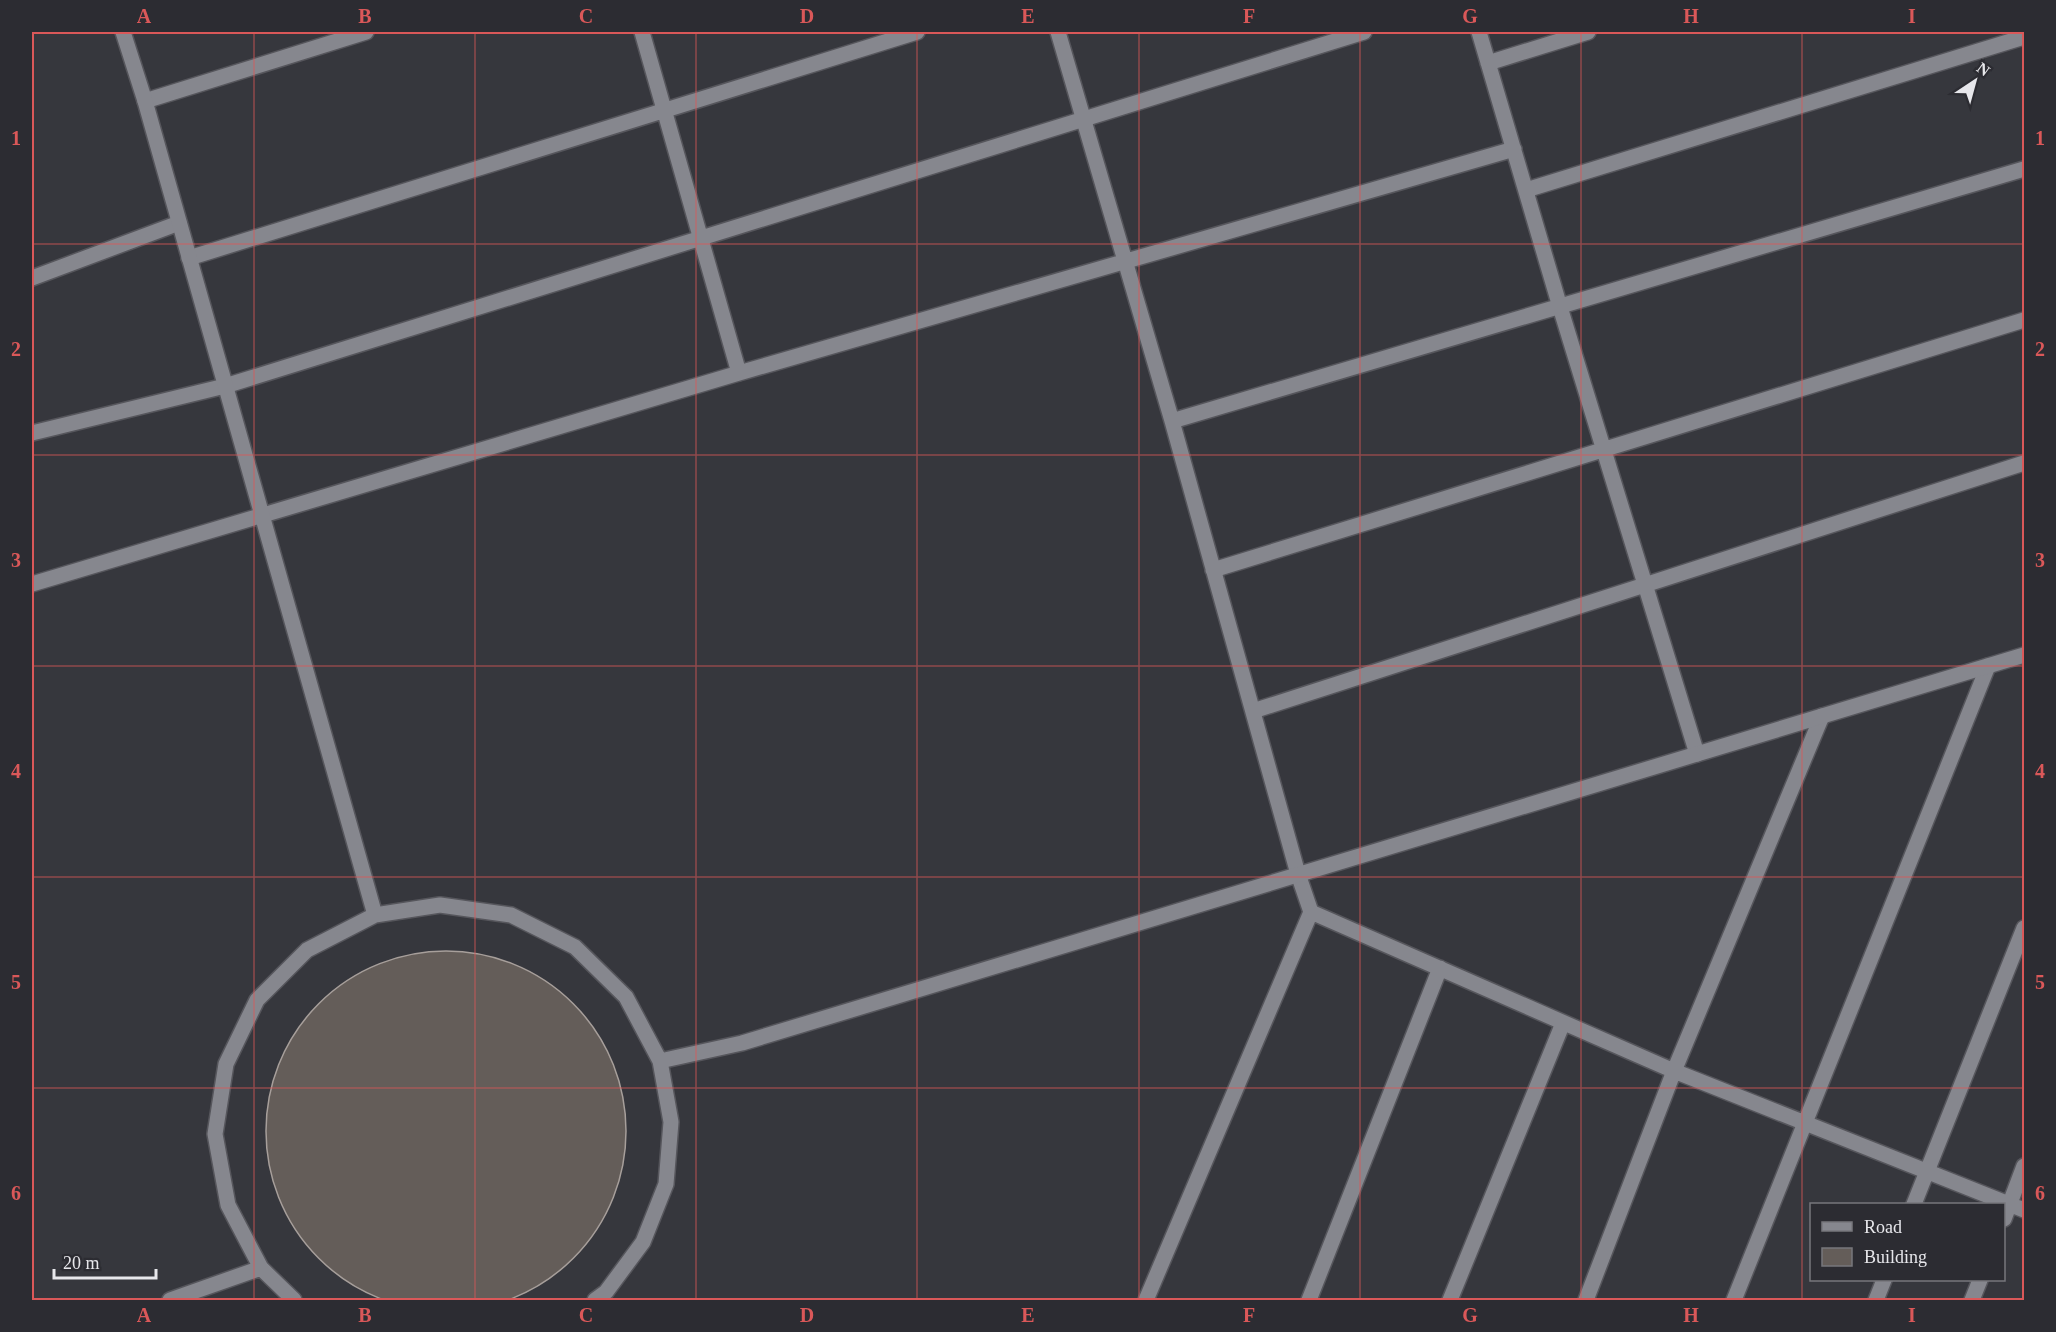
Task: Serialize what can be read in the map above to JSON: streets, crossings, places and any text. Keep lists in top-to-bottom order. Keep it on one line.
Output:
{"legend":["Road","Building"],"scale_bar":"20 m","north":"top right","grid":{"columns":["A","B","C","D","E","F","G","H","I"],"rows":["1","2","3","4","5","6"]}}
